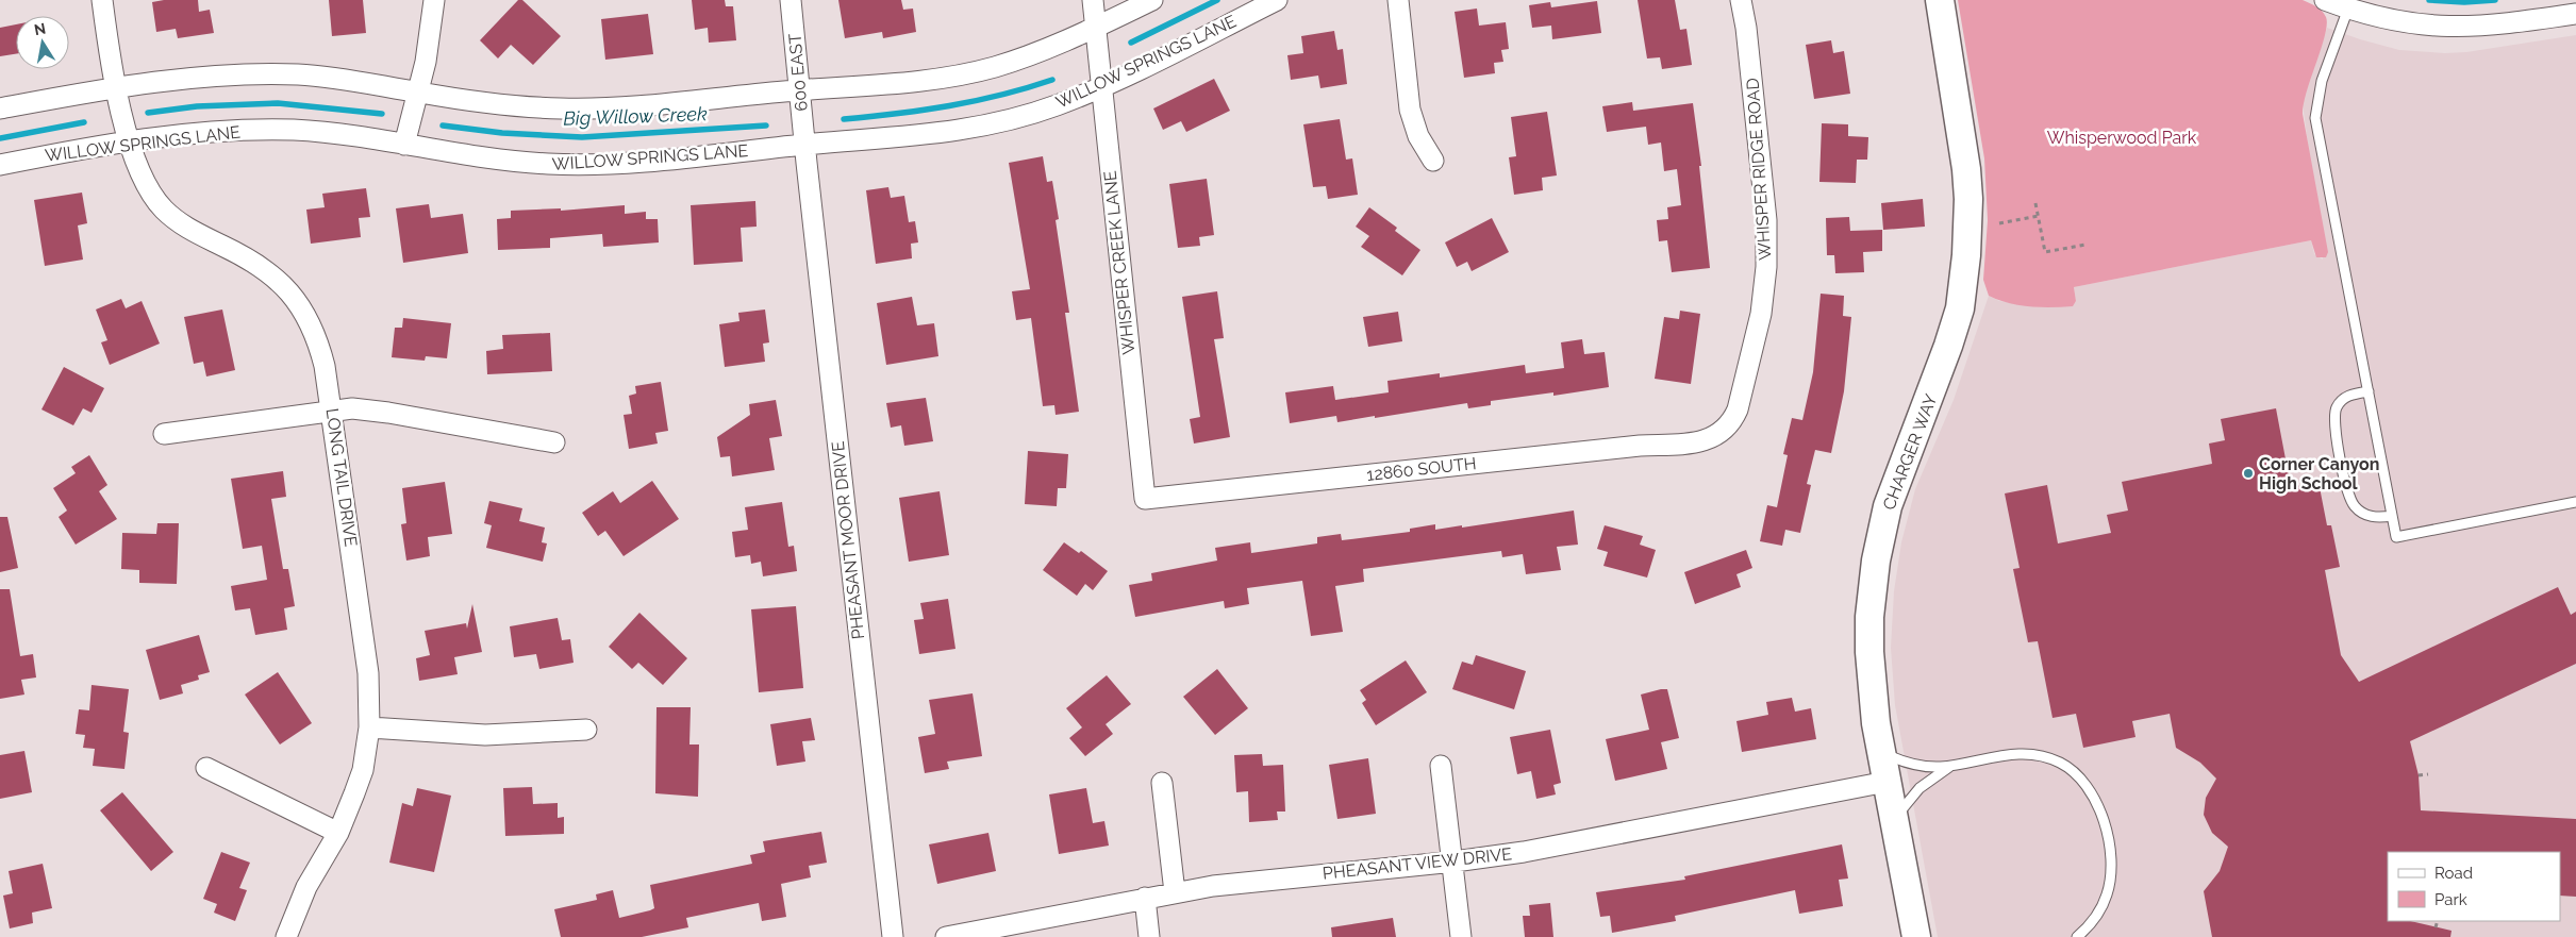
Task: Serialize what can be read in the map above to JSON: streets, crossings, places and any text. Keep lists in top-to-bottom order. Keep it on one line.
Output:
{"streets":{"street":["WILLOW SPRINGS LANE","600 EAST","WHISPER RIDGE ROAD","WHISPER CREEK LANE","CHARGER WAY","12860 SOUTH","LONG TAIL DRIVE","PHEASANT MOOR DRIVE","PHEASANT VIEW DRIVE"]},"crossings":[["WILLOW SPRINGS LANE","600 EAST"],["WILLOW SPRINGS LANE","WHISPER CREEK LANE"],["WILLOW SPRINGS LANE","LONG TAIL DRIVE"],["WILLOW SPRINGS LANE","PHEASANT MOOR DRIVE"],["600 EAST","PHEASANT MOOR DRIVE"],["WHISPER RIDGE ROAD","12860 SOUTH"],["WHISPER CREEK LANE","12860 SOUTH"],["CHARGER WAY","PHEASANT VIEW DRIVE"]],"water":["Big Willow Creek"],"parks":["Whisperwood Park"],"places":["Corner Canyon High School"],"legend":["Road","Park"],"north":"top"}
